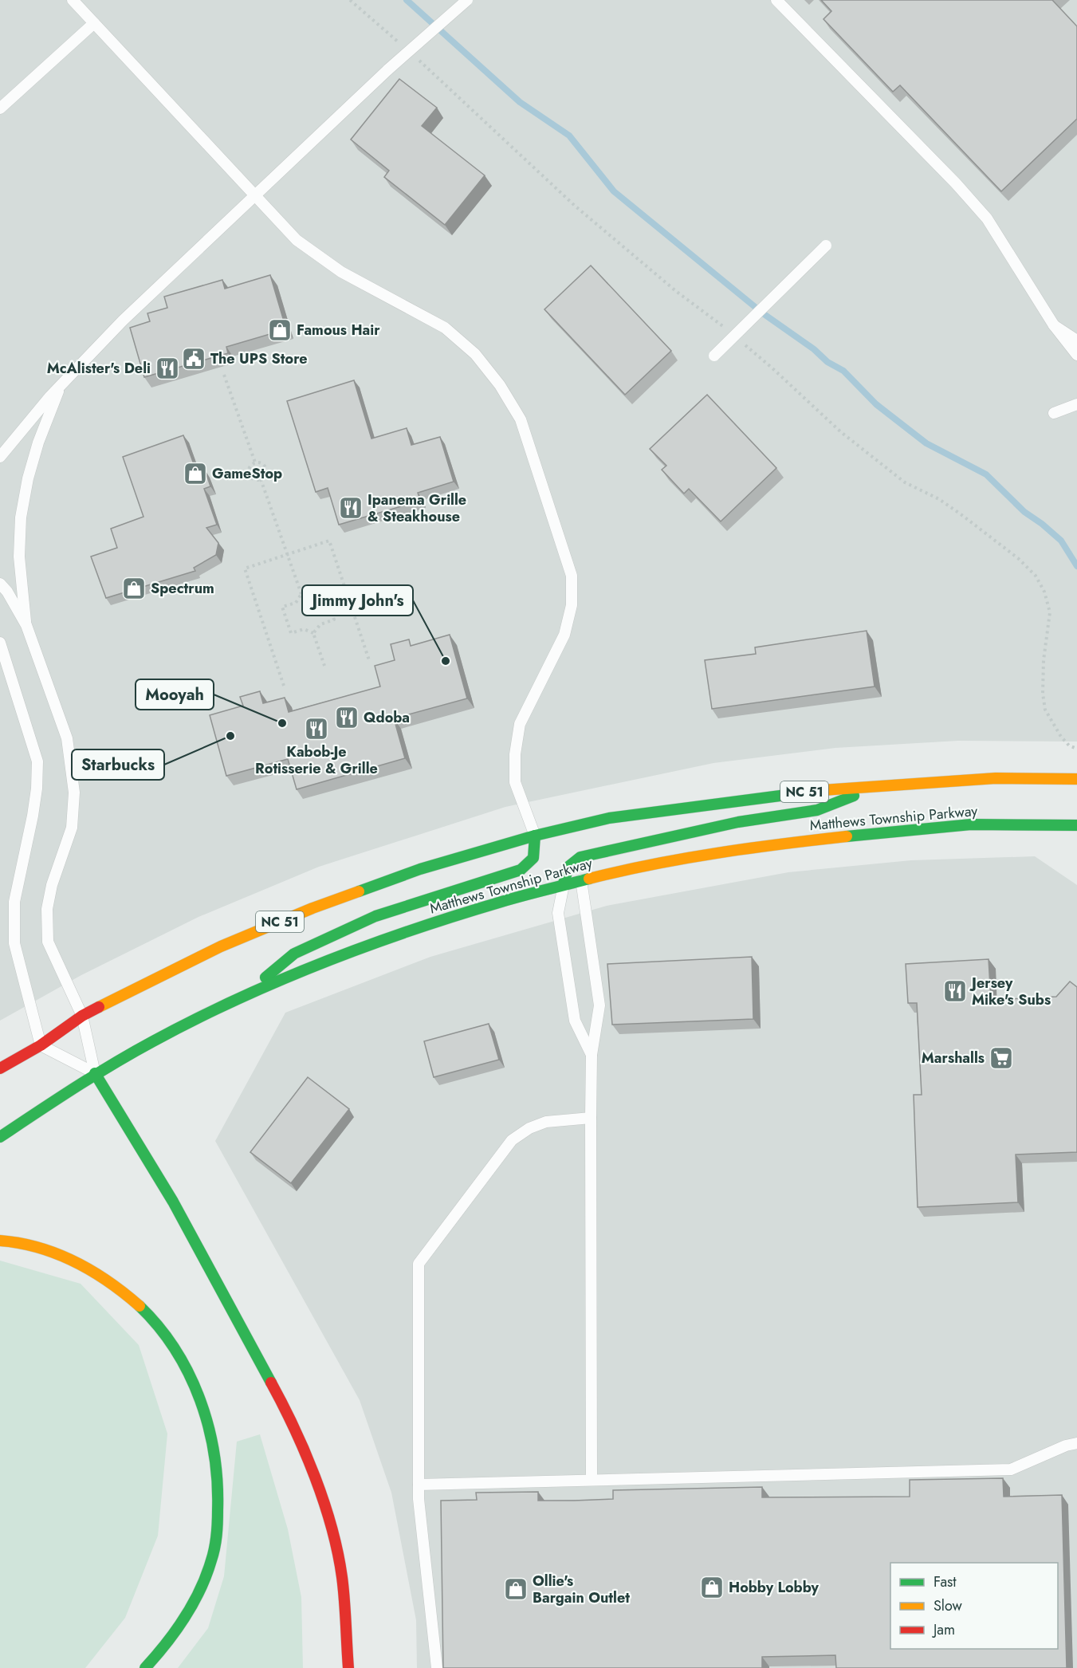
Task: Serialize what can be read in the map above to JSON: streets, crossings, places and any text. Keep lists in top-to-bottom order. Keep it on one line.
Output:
{"streets":{"main road":["NC 51","Matthews Township Parkway"]},"places":{"shop":["Famous Hair","GameStop","Spectrum","Hobby Lobby","Ollie's Bargain Outlet"],"public building":["The UPS Store"],"restaurant":["McAlister's Deli","Ipanema Grille & Steakhouse","Qdoba","Kabob-Je Rotisserie & Grille","Jersey Mike's Subs"],"other":["Jimmy John's","Mooyah","Starbucks"],"supermarket":["Marshalls"]},"legend":["Fast","Slow","Jam"]}
